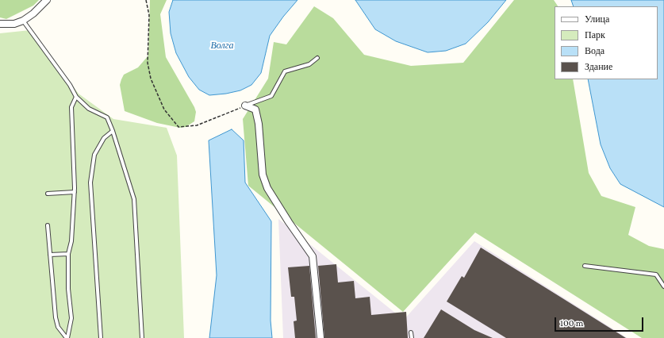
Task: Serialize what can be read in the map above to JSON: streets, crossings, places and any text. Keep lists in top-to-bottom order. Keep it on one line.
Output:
{"water":["Волга"],"legend":["Улица","Парк","Вода","Здание"],"scale_bar":"100 m"}
